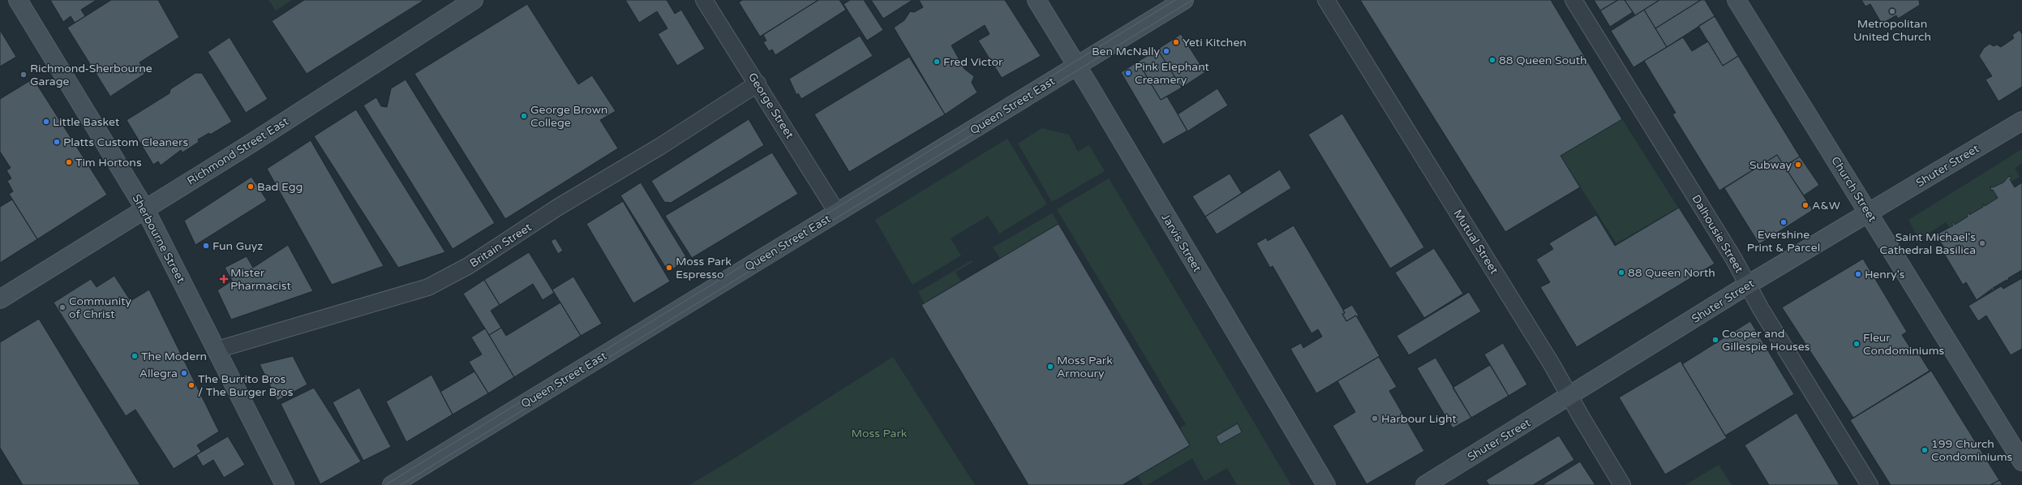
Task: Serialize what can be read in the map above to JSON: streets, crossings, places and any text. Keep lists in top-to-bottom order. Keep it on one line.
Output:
{"streets":{"main road":["Queen Street East","Richmond Street East","Shuter Street","Church Street","Sherbourne Street","Jarvis Street"],"street":["George Street","Dalhousie Street","Mutual Street","Britain Street"]},"crossings":[["George Street","Queen Street East"],["George Street","Britain Street"],["Queen Street East","Jarvis Street"],["Richmond Street East","Sherbourne Street"],["Shuter Street","Church Street"],["Shuter Street","Dalhousie Street"],["Shuter Street","Mutual Street"],["Sherbourne Street","Britain Street"]],"parks":["Moss Park"],"places":{"other":["Metropolitan United Church","Yeti Kitchen","Ben McNally","88 Queen South","Fred Victor","Pink Elephant Creamery","Richmond-Sherbourne Garage","George Brown College","Little Basket","Platts Custom Cleaners","Tim Hortons","Subway","Bad Egg","A&W","Evershine Print & Parcel","Saint Michael's Cathedral Basilica","Fun Guyz","Moss Park Espresso","88 Queen North","Henry's","Community of Christ","Cooper and Gillespie Houses","Fleur Condominiums","The Modern","Moss Park Armoury","Allegra","The Burrito Bros / The Burger Bros","Harbour Light","199 Church Condominiums"],"health":["Mister Pharmacist"]}}
